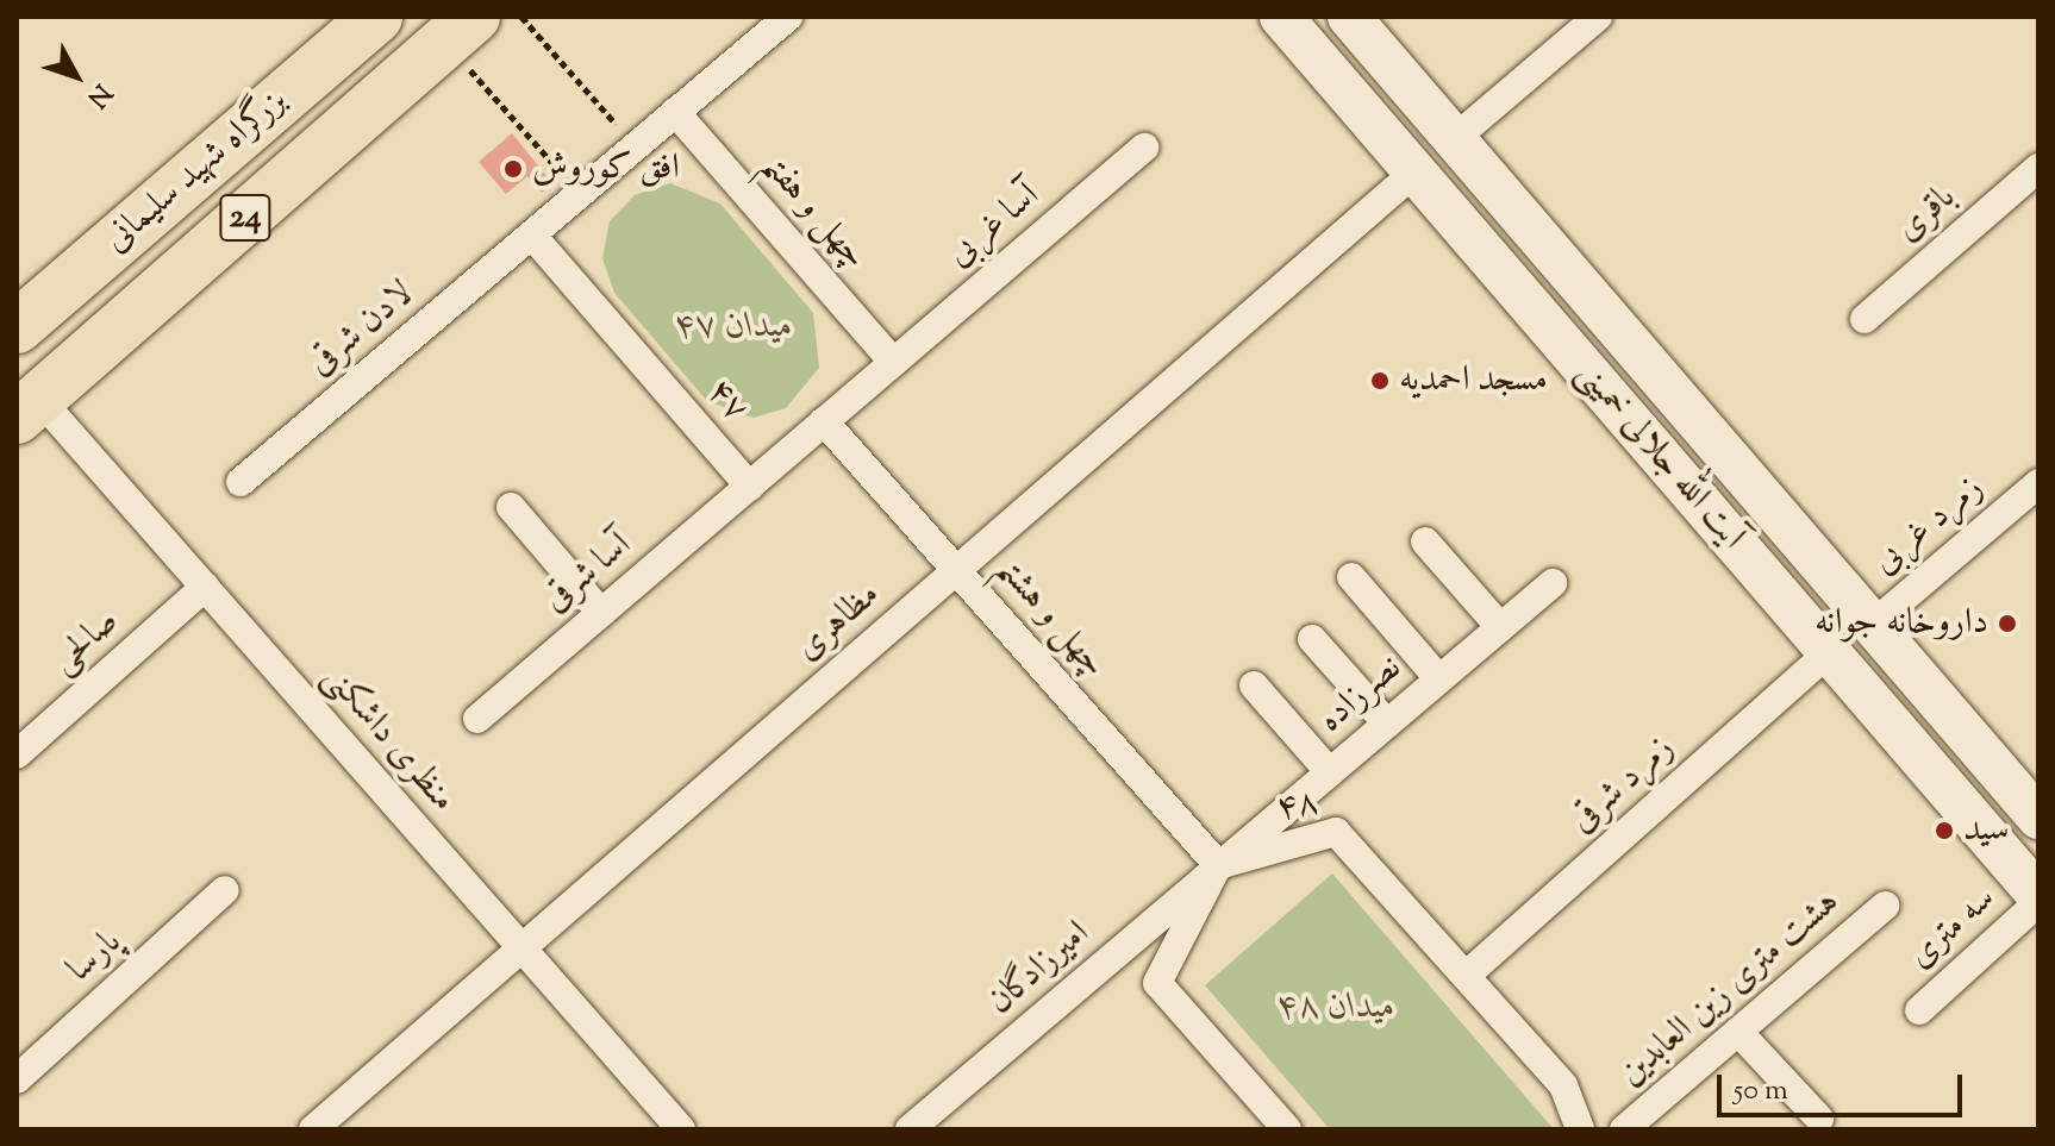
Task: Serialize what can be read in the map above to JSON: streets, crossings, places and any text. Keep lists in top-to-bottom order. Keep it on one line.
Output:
{"streets":{"highway":["بزرگراه شهید سلیمانی","24"],"main road":["آيت الله جلالى خمينى"],"street":["چهل و هفتم","باقری","آسا غربی","لادن شرقی","۴۷","زمرد غربی","آسا شرقی","چهل و هشتم","مظاهری","صالحی","نصرزاده","منظری داشکنی","زمرد شرقی","۴۸","سه متری","پارسا","امیرزادگان","هشت متری زین العابدین"]},"crossings":[["بزرگراه شهید سلیمانی","منظری داشکنی"],["چهل و هفتم","آسا غربی"],["چهل و هفتم","لادن شرقی"],["آسا غربی","آسا شرقی"],["آسا غربی","چهل و هشتم"],["لادن شرقی","۴۷"],["۴۷","آسا شرقی"],["آيت الله جلالى خمينى","زمرد غربی"],["آيت الله جلالى خمينى","مظاهری"],["آيت الله جلالى خمينى","زمرد شرقی"],["آيت الله جلالى خمينى","سه متری"],["آسا شرقی","چهل و هشتم"],["چهل و هشتم","مظاهری"],["چهل و هشتم","نصرزاده"],["چهل و هشتم","۴۸"],["چهل و هشتم","امیرزادگان"],["مظاهری","منظری داشکنی"],["صالحی","منظری داشکنی"],["نصرزاده","۴۸"],["نصرزاده","امیرزادگان"],["زمرد شرقی","۴۸"],["۴۸","امیرزادگان"]],"parks":["میدان ۴۷","میدان ۴۸"],"places":["افق کوروش","مسجد احمدیه","داروخانه جوانه","سید"],"scale_bar":"50 m","north":"bottom right"}
